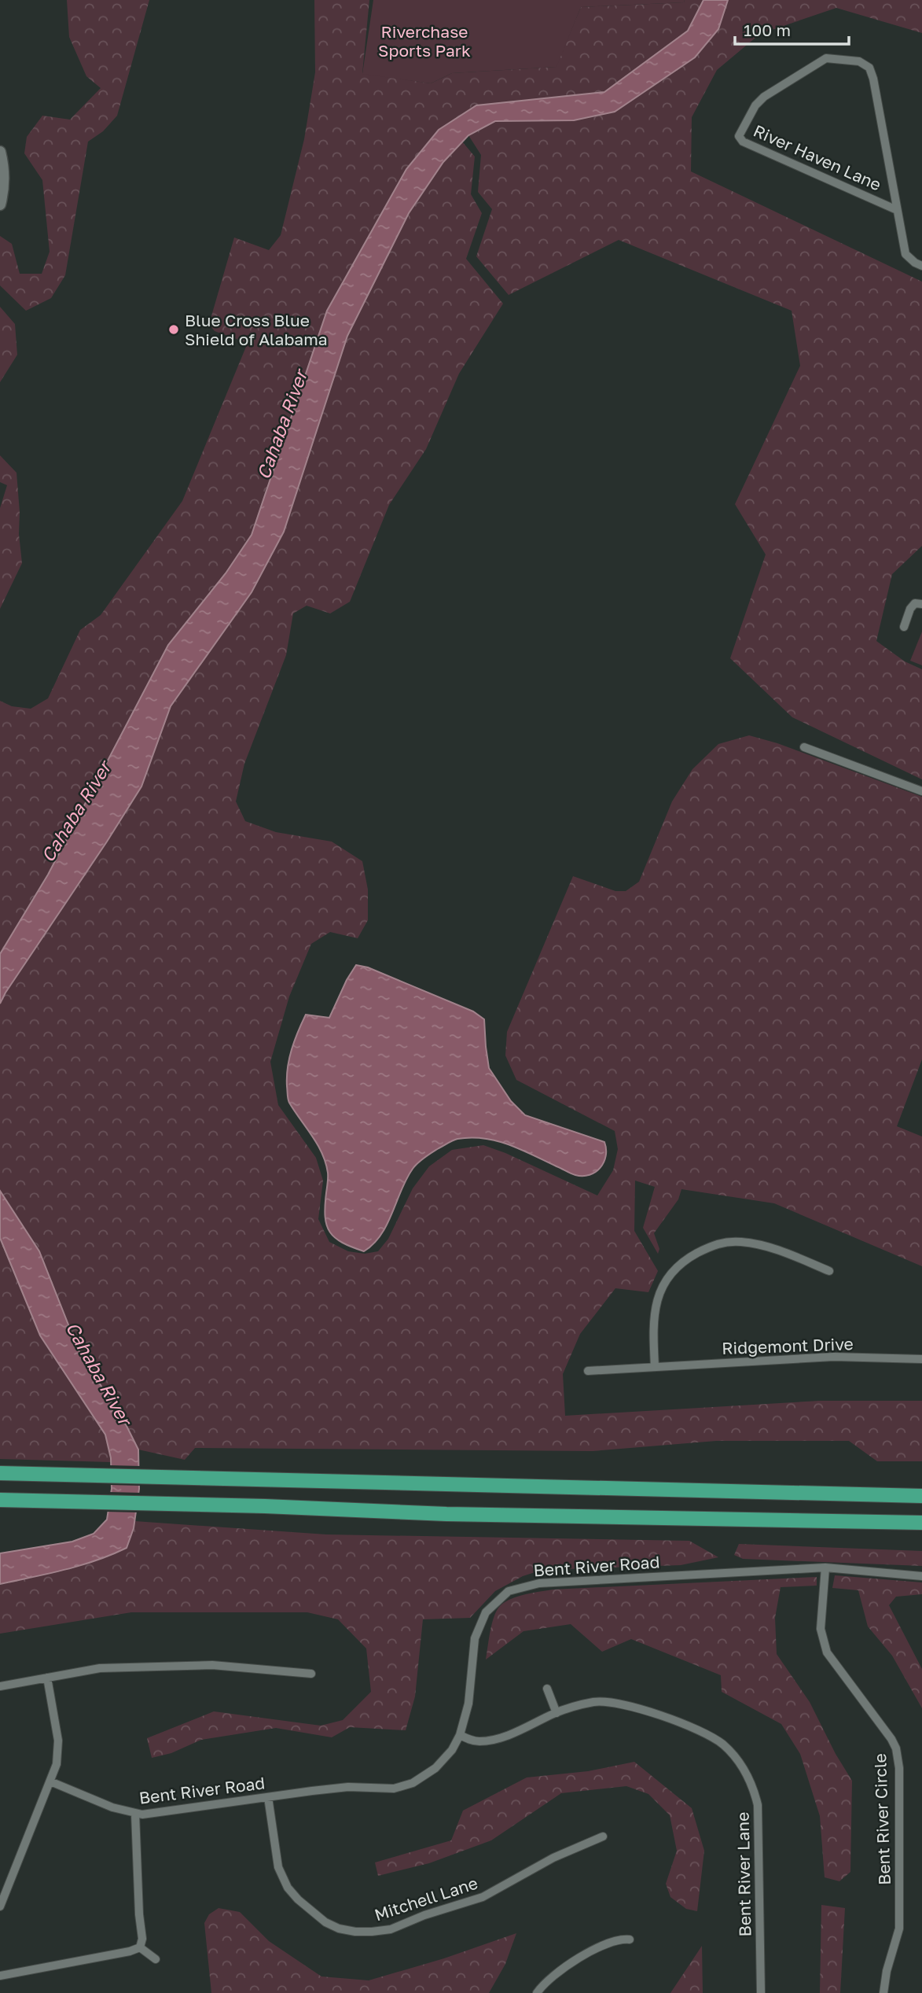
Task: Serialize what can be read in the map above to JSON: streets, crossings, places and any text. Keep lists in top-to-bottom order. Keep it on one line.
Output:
{"streets":{"street":["River Haven Lane","Ridgemont Drive","Bent River Road","Bent River Circle","Bent River Lane","Mitchell Lane"]},"crossings":[["Bent River Road","Bent River Circle"],["Bent River Road","Bent River Lane"],["Bent River Road","Mitchell Lane"]],"water":["Cahaba River"],"parks":["Riverchase Sports Park"],"places":["Blue Cross Blue Shield of Alabama"],"scale_bar":"100 m"}
